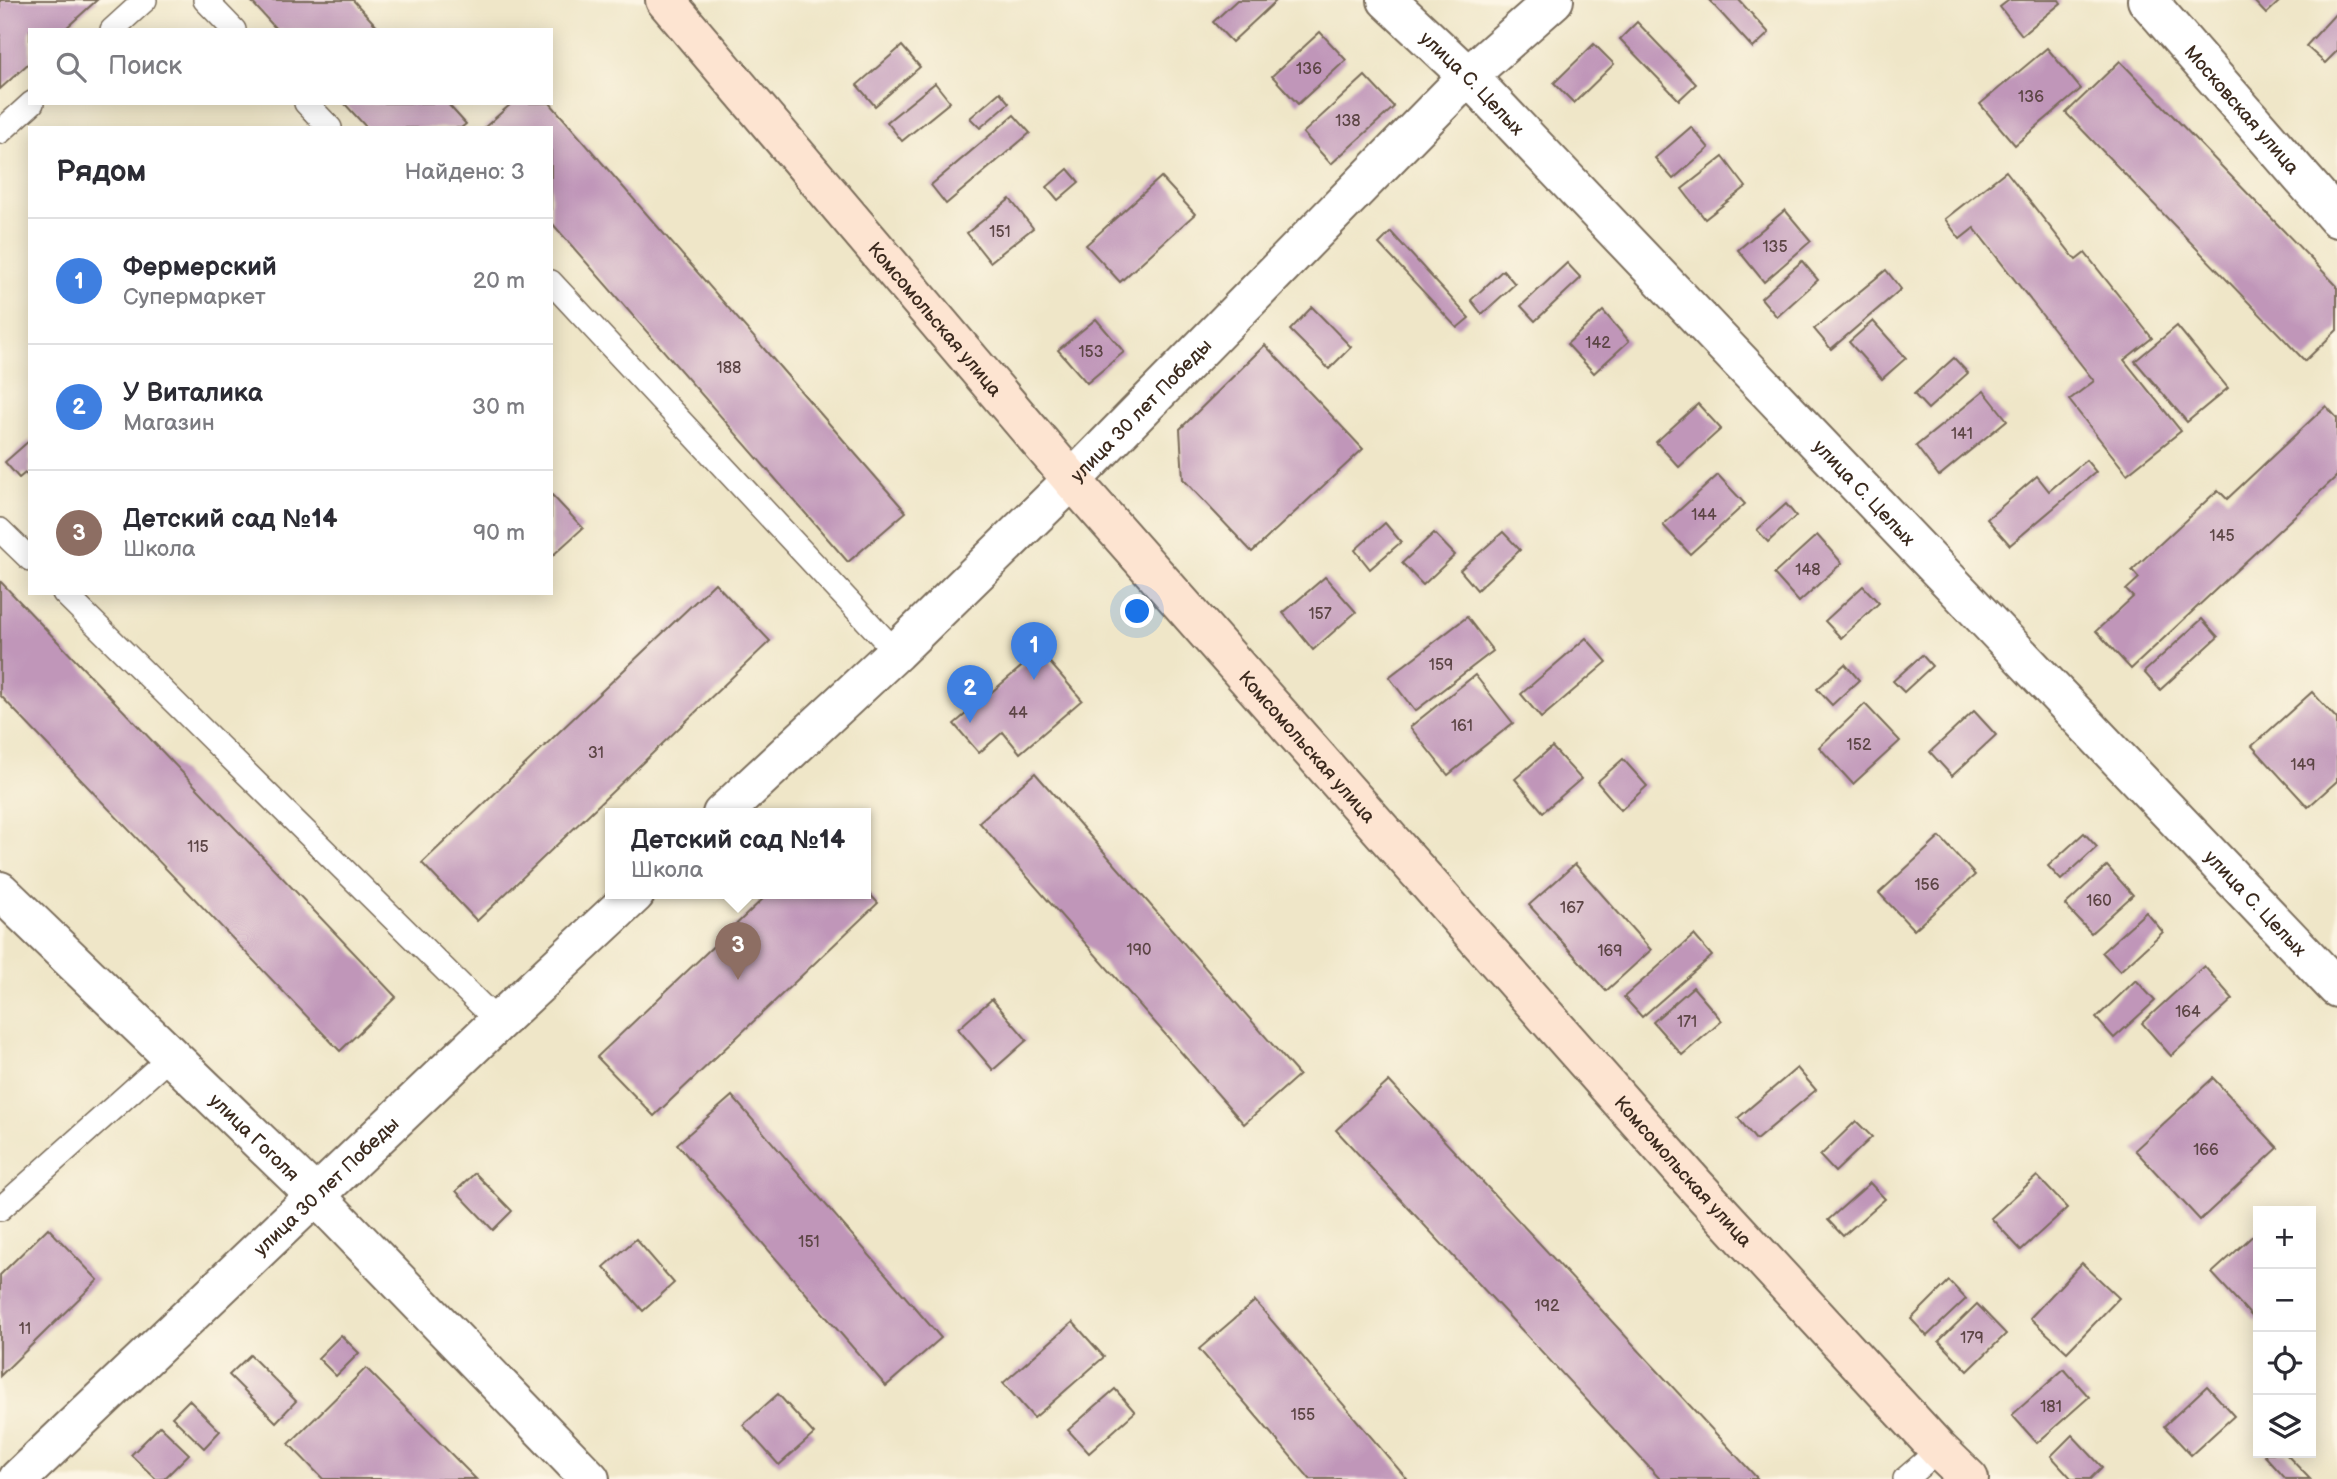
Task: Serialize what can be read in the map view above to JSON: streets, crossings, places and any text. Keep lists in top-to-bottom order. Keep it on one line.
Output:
{"streets":{"main road":["Комсомольская улица"],"street":["улица С. Целых","Московская улица","улица 30 лет Победы","улица Гоголя"]},"crossings":[["улица С. Целых","улица 30 лет Победы"],["Комсомольская улица","улица 30 лет Победы"],["улица 30 лет Победы","улица Гоголя"]],"house_numbers":["136","136","138","151","135","142","153","188","141","144","145","148","157","159","44","161","152","31","149","115","156","160","167","190","169","164","171","166","151","192","11","179","181","155"],"page":{"search":"Поиск","heading":["Рядом","Найдено: 3"],"list":[{"mark":"1","name":"Фермерский","note":"Супермаркет","value":"20 m"},{"mark":"2","name":"У Виталика","note":"Магазин","value":"30 m"},{"mark":"3","name":"Детский сад №14","note":"Школа","value":"90 m"}],"pins":["1","2","3"],"popup":["Детский сад №14","Школа"],"map_buttons":["+","−"]}}
